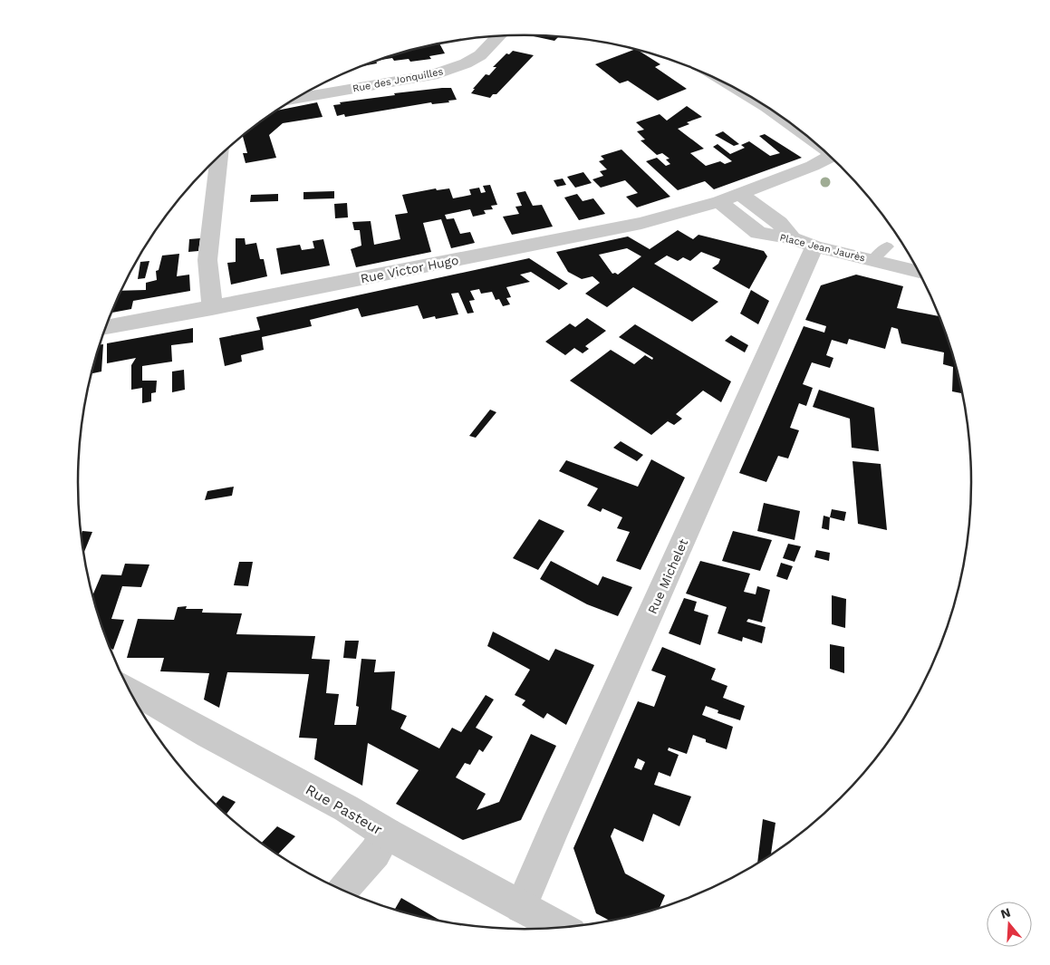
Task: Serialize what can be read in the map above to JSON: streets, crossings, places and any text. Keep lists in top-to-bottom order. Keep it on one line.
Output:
{"streets":{"street":["Rue des Jonquilles","Place Jean Jaurès","Rue Victor Hugo","Rue Michelet","Rue Pasteur"]},"crossings":[["Place Jean Jaurès","Rue Victor Hugo"],["Place Jean Jaurès","Rue Michelet"],["Rue Michelet","Rue Pasteur"]],"north":"top"}
